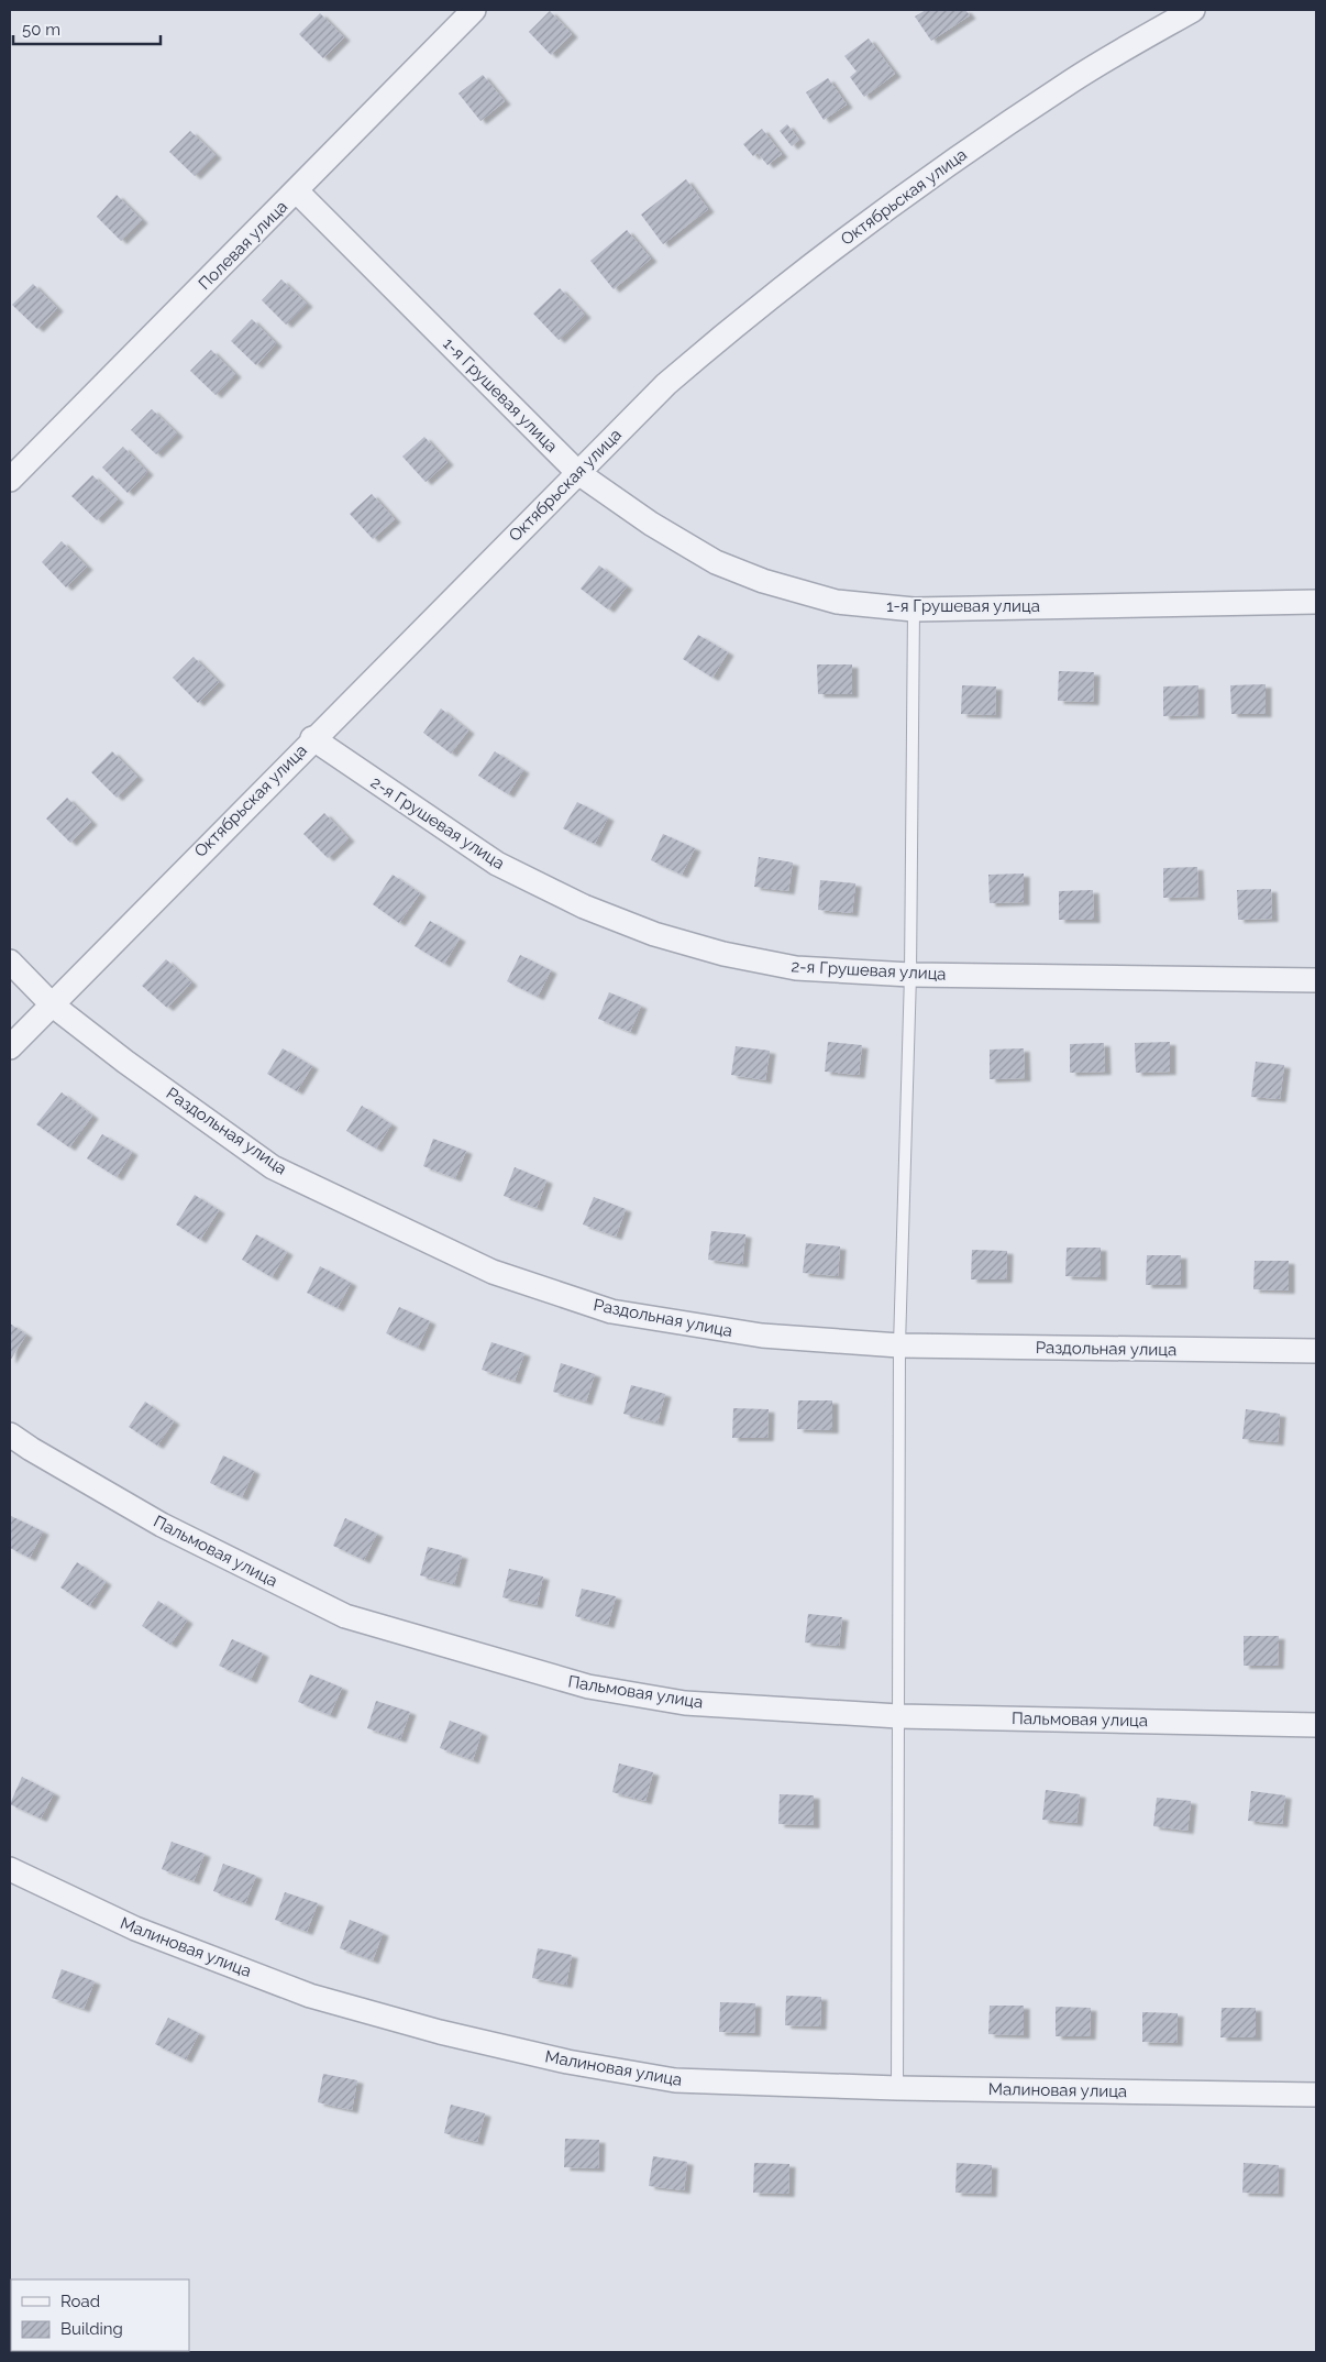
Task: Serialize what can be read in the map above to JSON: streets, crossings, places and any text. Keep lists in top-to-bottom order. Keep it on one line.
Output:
{"streets":{"street":["Октябрьская улица","Полевая улица","1-я Грушевая улица","2-я Грушевая улица","Раздольная улица","Пальмовая улица","Малиновая улица"]},"crossings":[["Октябрьская улица","1-я Грушевая улица"],["Октябрьская улица","2-я Грушевая улица"],["Октябрьская улица","Раздольная улица"],["Полевая улица","1-я Грушевая улица"]],"legend":["Road","Building"],"scale_bar":"50 m"}
